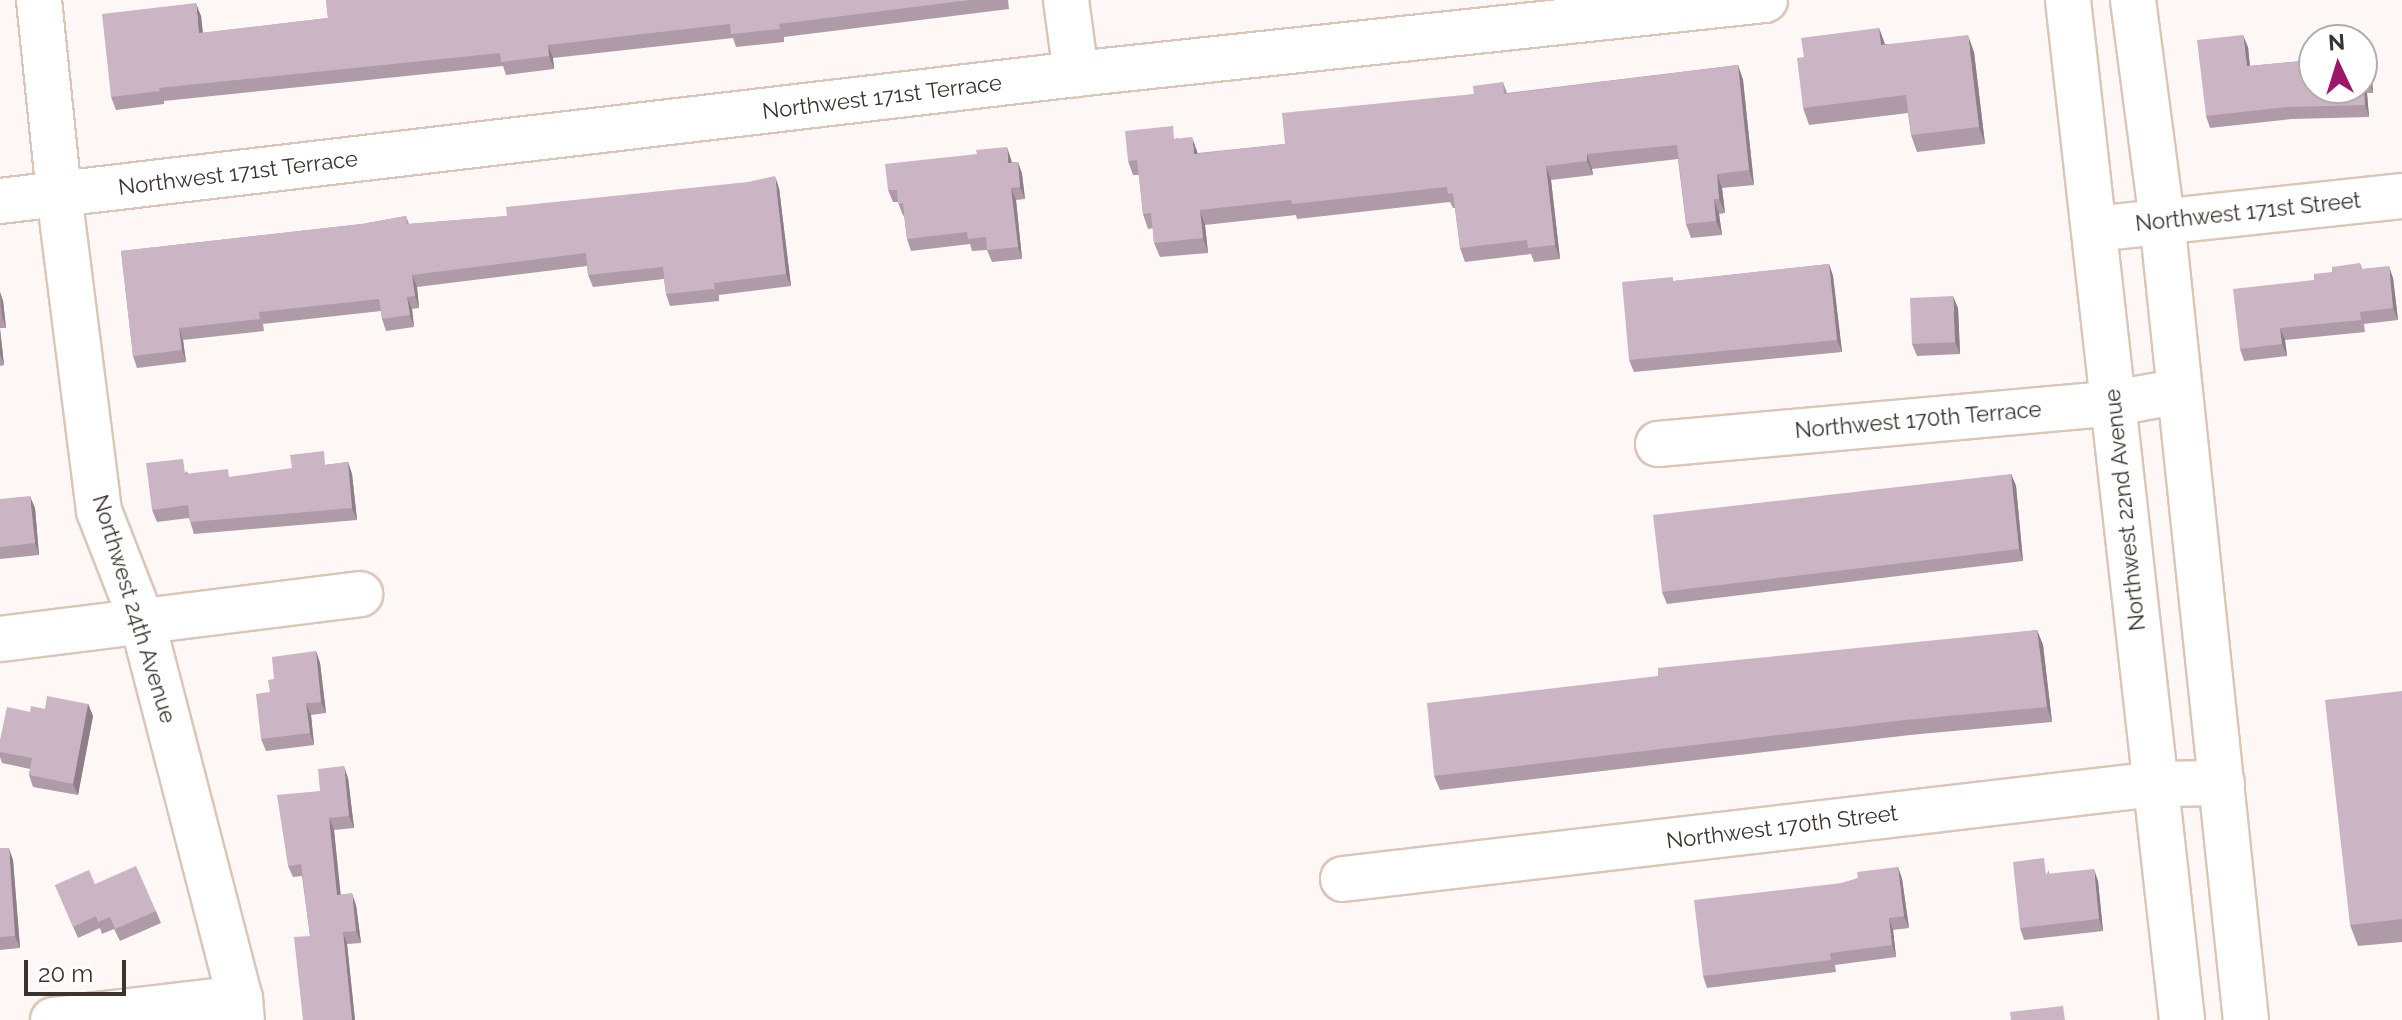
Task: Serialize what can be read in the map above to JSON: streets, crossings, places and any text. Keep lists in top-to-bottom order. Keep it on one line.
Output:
{"streets":{"street":["Northwest 171st Terrace","Northwest 171st Street","Northwest 170th Terrace","Northwest 22nd Avenue","Northwest 24th Avenue","Northwest 170th Street"]},"crossings":[["Northwest 171st Terrace","Northwest 24th Avenue"],["Northwest 171st Street","Northwest 22nd Avenue"],["Northwest 170th Terrace","Northwest 22nd Avenue"],["Northwest 22nd Avenue","Northwest 170th Street"]],"scale_bar":"20 m","north":"top"}
